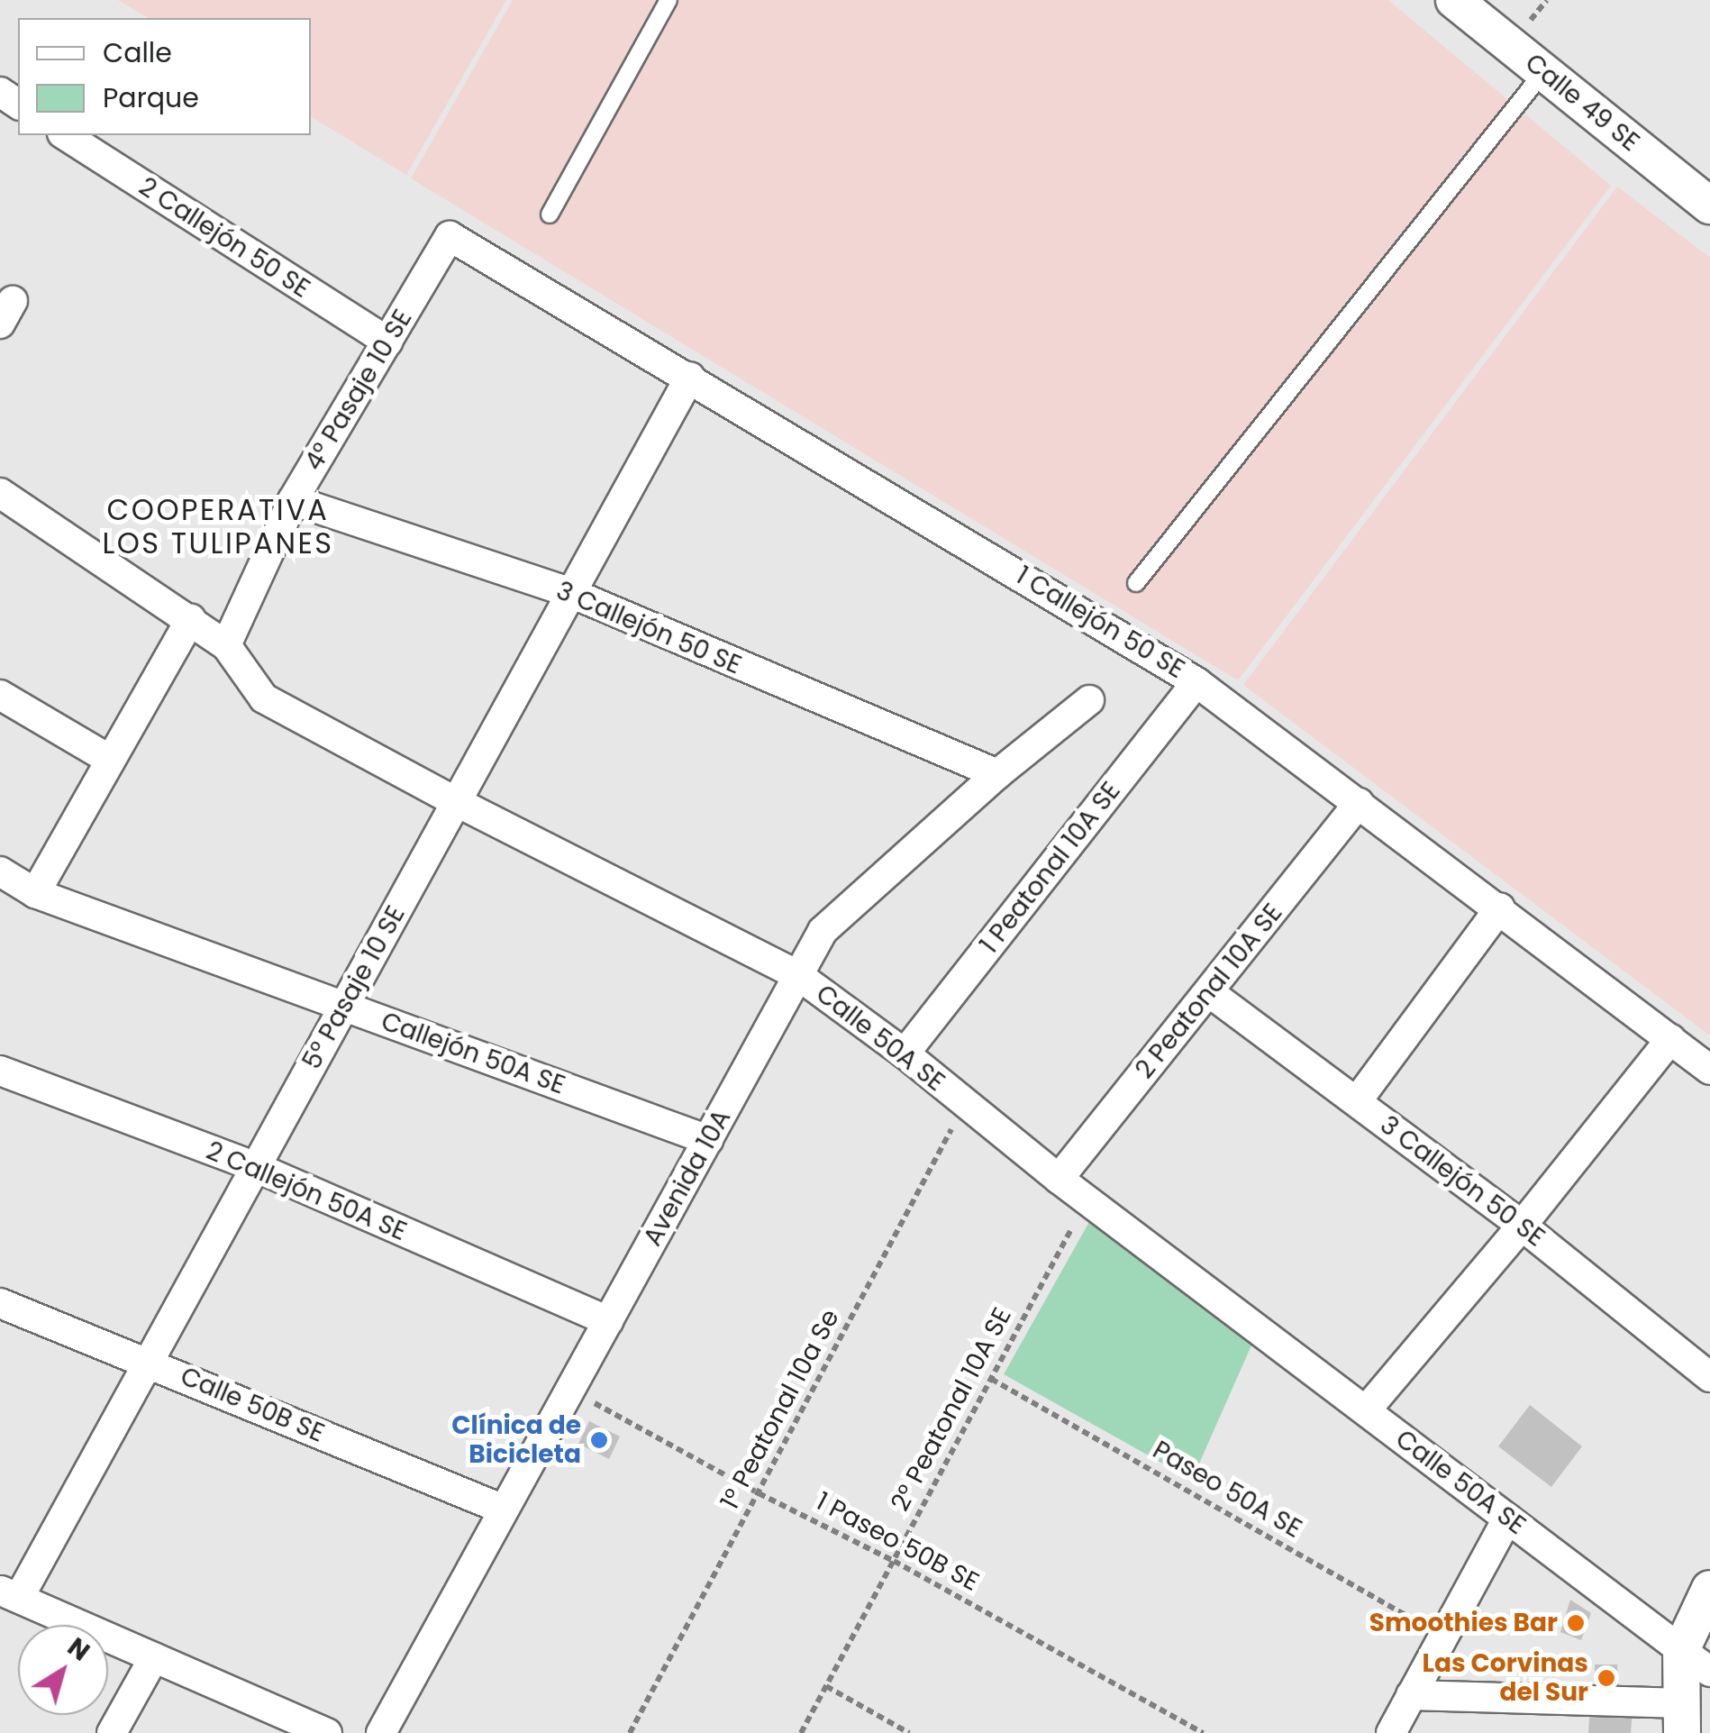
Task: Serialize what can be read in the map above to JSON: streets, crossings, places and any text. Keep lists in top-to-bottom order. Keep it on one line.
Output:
{"streets":{"street":["Calle 49 SE","2 Callejón 50 SE","4° Pasaje 10 SE","1 Callejón 50 SE","3 Callejón 50 SE","1 Peatonal 10A SE","5° Pasaje 10 SE","2 Peatonal 10A SE","Calle 50A SE","Callejón 50A SE","Avenida 10A","2 Callejón 50A SE","Calle 50B SE"],"path":["1° Peatonal 10a Se","2° Peatonal 10A SE","Paseo 50A SE","1 Paseo 50B SE"]},"crossings":[["2 Callejón 50 SE","4° Pasaje 10 SE"],["4° Pasaje 10 SE","1 Callejón 50 SE"],["4° Pasaje 10 SE","3 Callejón 50 SE"],["4° Pasaje 10 SE","Calle 50A SE"],["1 Callejón 50 SE","1 Peatonal 10A SE"],["1 Callejón 50 SE","5° Pasaje 10 SE"],["1 Callejón 50 SE","2 Peatonal 10A SE"],["3 Callejón 50 SE","5° Pasaje 10 SE"],["3 Callejón 50 SE","2 Peatonal 10A SE"],["3 Callejón 50 SE","Avenida 10A"],["1 Peatonal 10A SE","Calle 50A SE"],["5° Pasaje 10 SE","Calle 50A SE"],["5° Pasaje 10 SE","Callejón 50A SE"],["5° Pasaje 10 SE","2 Callejón 50A SE"],["5° Pasaje 10 SE","Calle 50B SE"],["2 Peatonal 10A SE","Calle 50A SE"],["Calle 50A SE","Avenida 10A"],["Calle 50A SE","1° Peatonal 10a Se"],["Calle 50A SE","2° Peatonal 10A SE"],["Callejón 50A SE","Avenida 10A"],["Avenida 10A","2 Callejón 50A SE"],["Avenida 10A","Calle 50B SE"],["Avenida 10A","1 Paseo 50B SE"],["1° Peatonal 10a Se","1 Paseo 50B SE"],["2° Peatonal 10A SE","Paseo 50A SE"],["2° Peatonal 10A SE","1 Paseo 50B SE"]],"districts":["COOPERATIVA LOS TULIPANES"],"places":["Clínica de Bicicleta","Smoothies Bar","Las Corvinas del Sur"],"legend":["Calle","Parque"],"north":"top right"}
